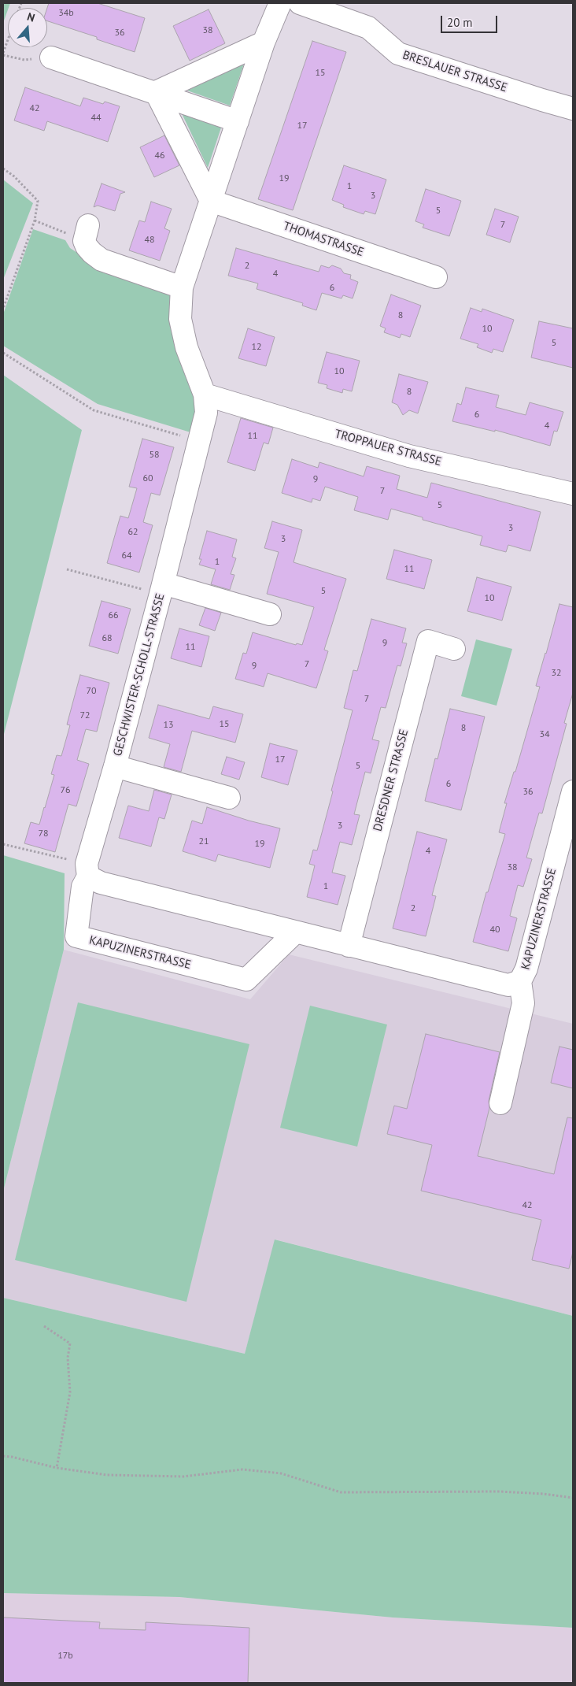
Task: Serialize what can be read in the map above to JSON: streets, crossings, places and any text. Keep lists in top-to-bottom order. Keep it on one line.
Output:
{"streets":{"street":["BRESLAUER STRASSE","THOMASTRASSE","TROPPAUER STRASSE","GESCHWISTER-SCHOLL-STRASSE","DRESDNER STRASSE","KAPUZINERSTRASSE"]},"crossings":[["THOMASTRASSE","GESCHWISTER-SCHOLL-STRASSE"],["TROPPAUER STRASSE","GESCHWISTER-SCHOLL-STRASSE"],["GESCHWISTER-SCHOLL-STRASSE","KAPUZINERSTRASSE"],["DRESDNER STRASSE","KAPUZINERSTRASSE"]],"house_numbers":["34b","38","36","15","42","44","17","46","19","1","3","5","7","48","2","4","6","8","10","5","12","10","8","6","4","11","58","60","9","7","5","3","62","3","64","1","11","5","10","66","68","9","11","7","9","32","70","7","72","15","13","8","34","17","5","6","76","36","3","78","21","19","4","38","1","2","40","42","17b"],"scale_bar":"20 m","north":"top"}
